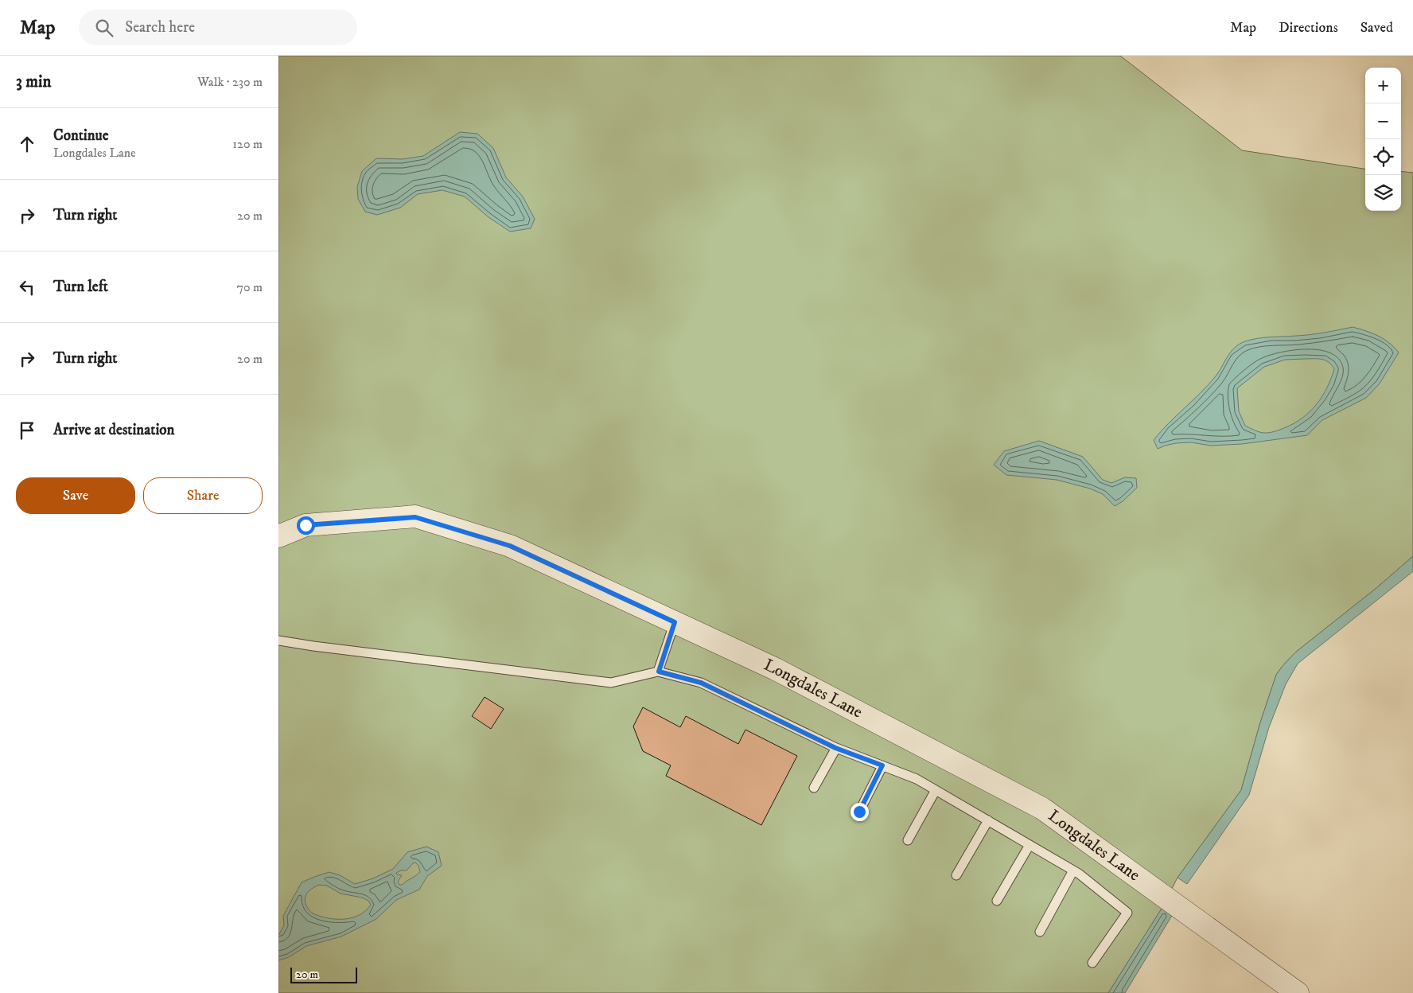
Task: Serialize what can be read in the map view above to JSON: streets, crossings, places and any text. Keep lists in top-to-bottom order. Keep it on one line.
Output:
{"streets":{"street":["Longdales Lane"]},"scale_bar":"20 m","page":{"header":"Map","search":"Search here","nav":["Map","Directions","Saved"],"heading":["3 min","Walk · 230 m"],"map_buttons":["+","−"],"list":[["Continue","Longdales Lane","120 m"],["Turn right","20 m"],["Turn left","70 m"],["Turn right","20 m"],"Arrive at destination"],"buttons":["Save","Share"],"scale":"20 m"}}
